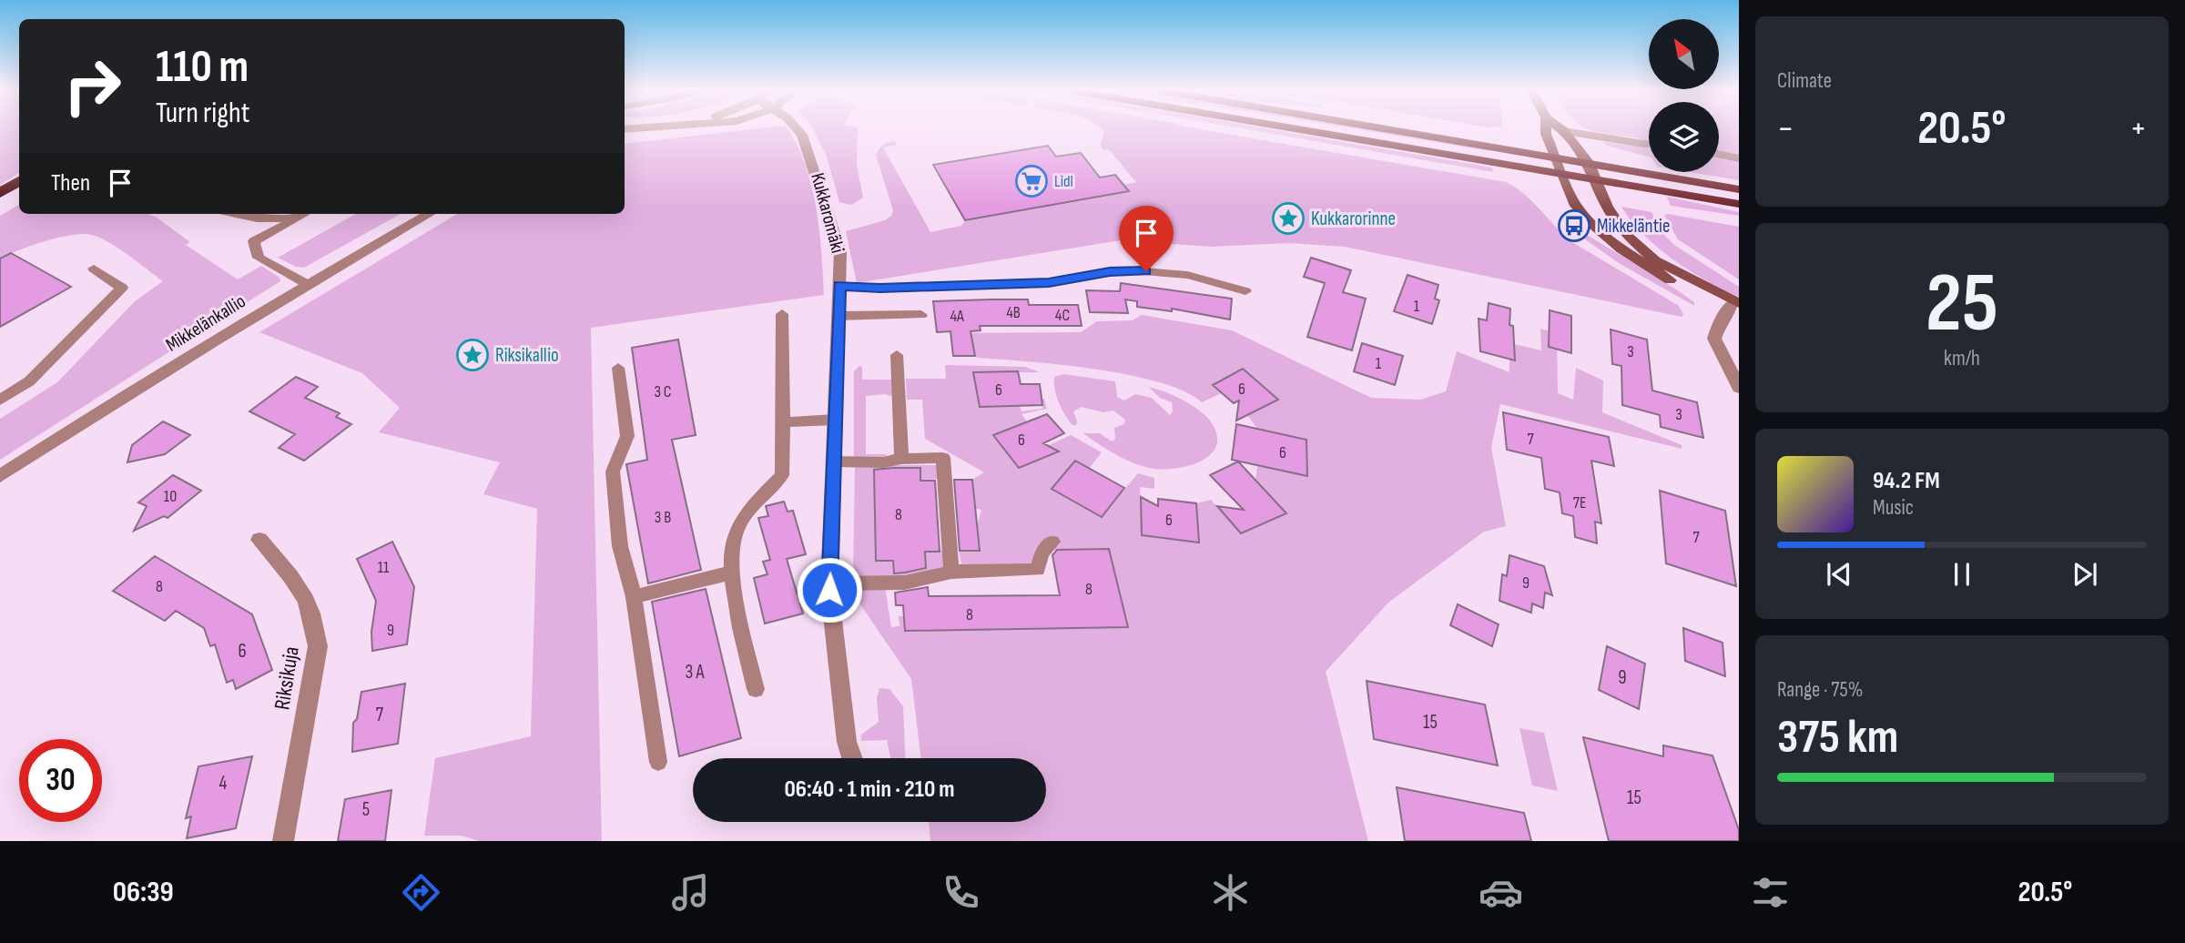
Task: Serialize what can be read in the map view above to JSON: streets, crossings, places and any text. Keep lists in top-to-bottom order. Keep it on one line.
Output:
{"streets":{"street":["Kukkaromäki","Mikkelänkallio","Riksikuja"]},"places":{"supermarket":["Lidl"],"place":["Kukkarorinne","Riksikallio"],"bus stop":["Mikkeläntie"]},"house_numbers":["1","4B","4C","4A","3","1","6","6","3 C","3","7","6","6","10","7E","8","3 B","6","7","11","9","8","8","8","9","6","3 A","9","7","15","4","15","5"],"north":"top left","page":{"tile":["Climate",["25","km/h"],["Range · 75%","375 km"]],"turn":["110 m","Turn right"],"heat":["−","20.5°","+"],"then":"Then","song":["94.2 FM","Music"],"limit":"30","trip":"06:40 · 1 min · 210 m","tabs":["06:39","20.5°"]}}
